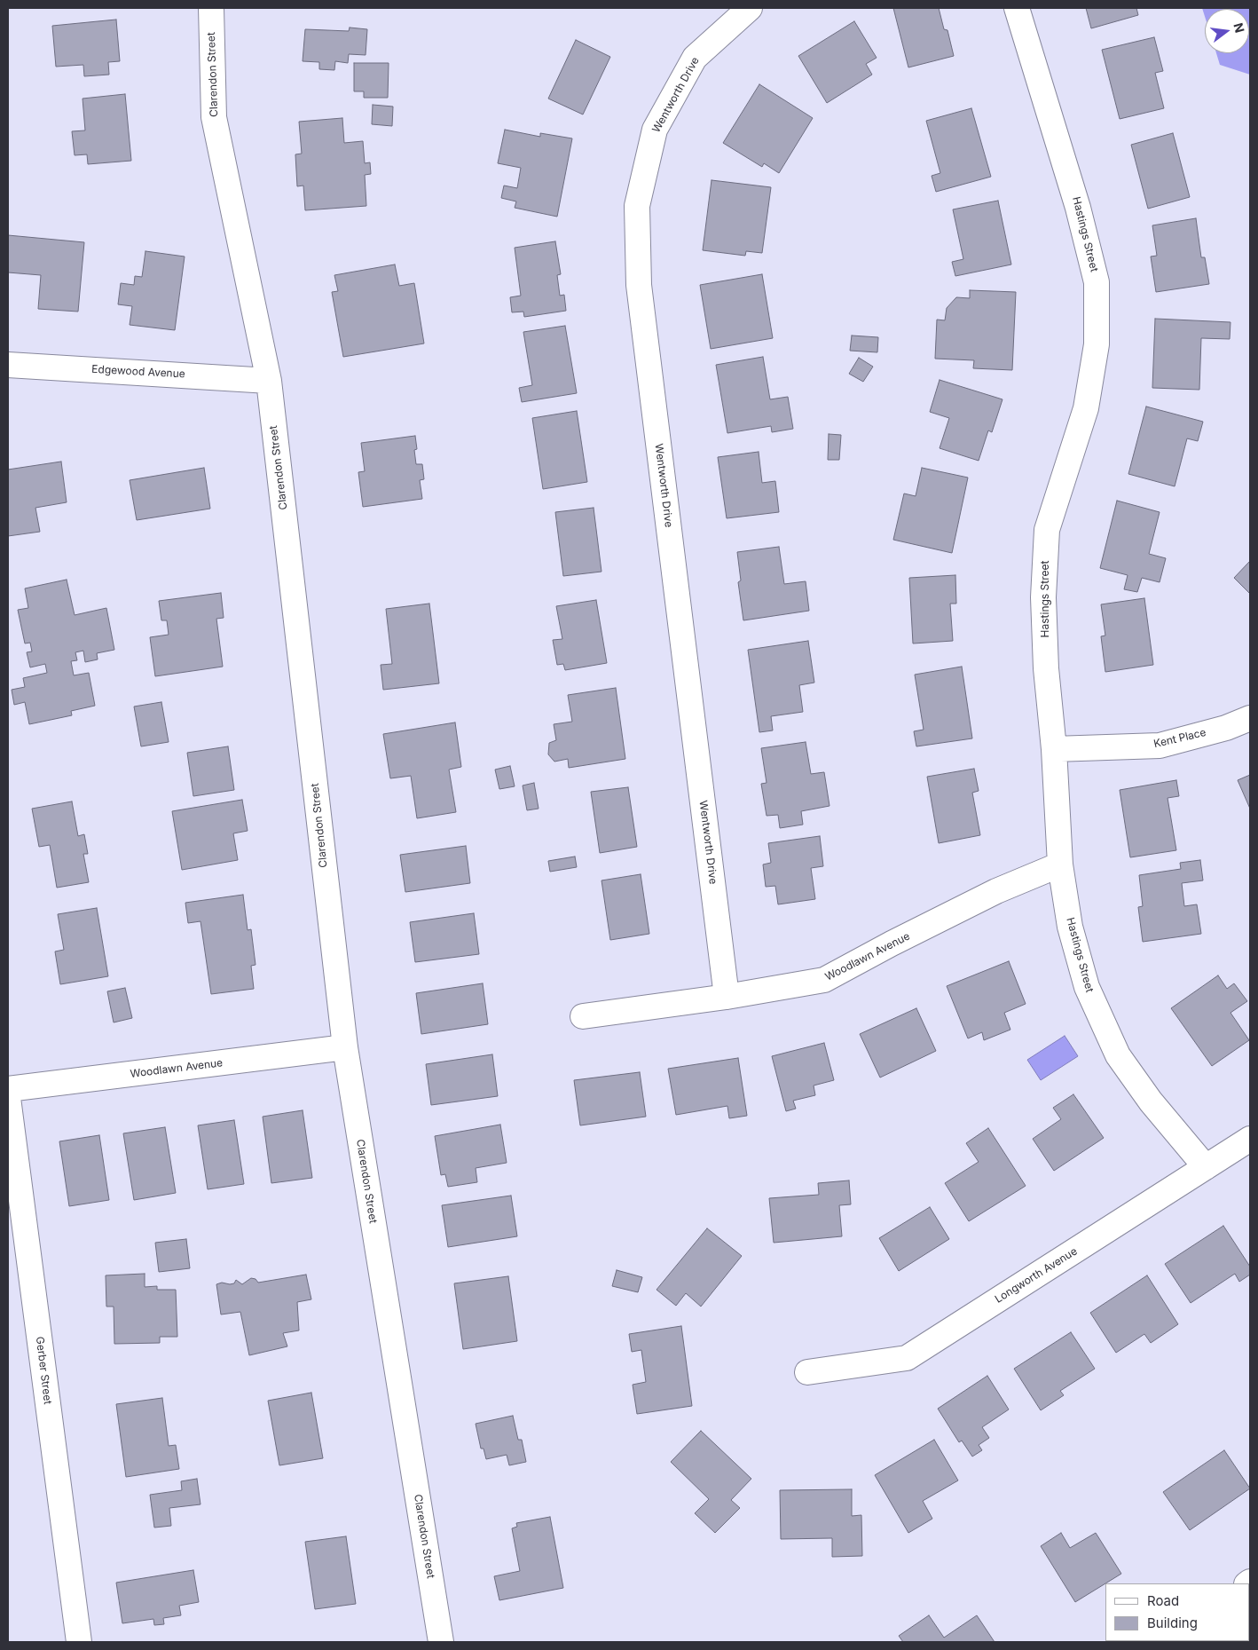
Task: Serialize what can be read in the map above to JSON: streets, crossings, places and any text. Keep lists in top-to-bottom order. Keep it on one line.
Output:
{"streets":{"street":["Clarendon Street","Wentworth Drive","Hastings Street","Edgewood Avenue","Kent Place","Woodlawn Avenue","Longworth Avenue","Gerber Street"]},"crossings":[["Clarendon Street","Edgewood Avenue"],["Clarendon Street","Woodlawn Avenue"],["Wentworth Drive","Woodlawn Avenue"],["Hastings Street","Kent Place"],["Hastings Street","Woodlawn Avenue"],["Hastings Street","Longworth Avenue"]],"legend":["Road","Building"],"north":"right"}
